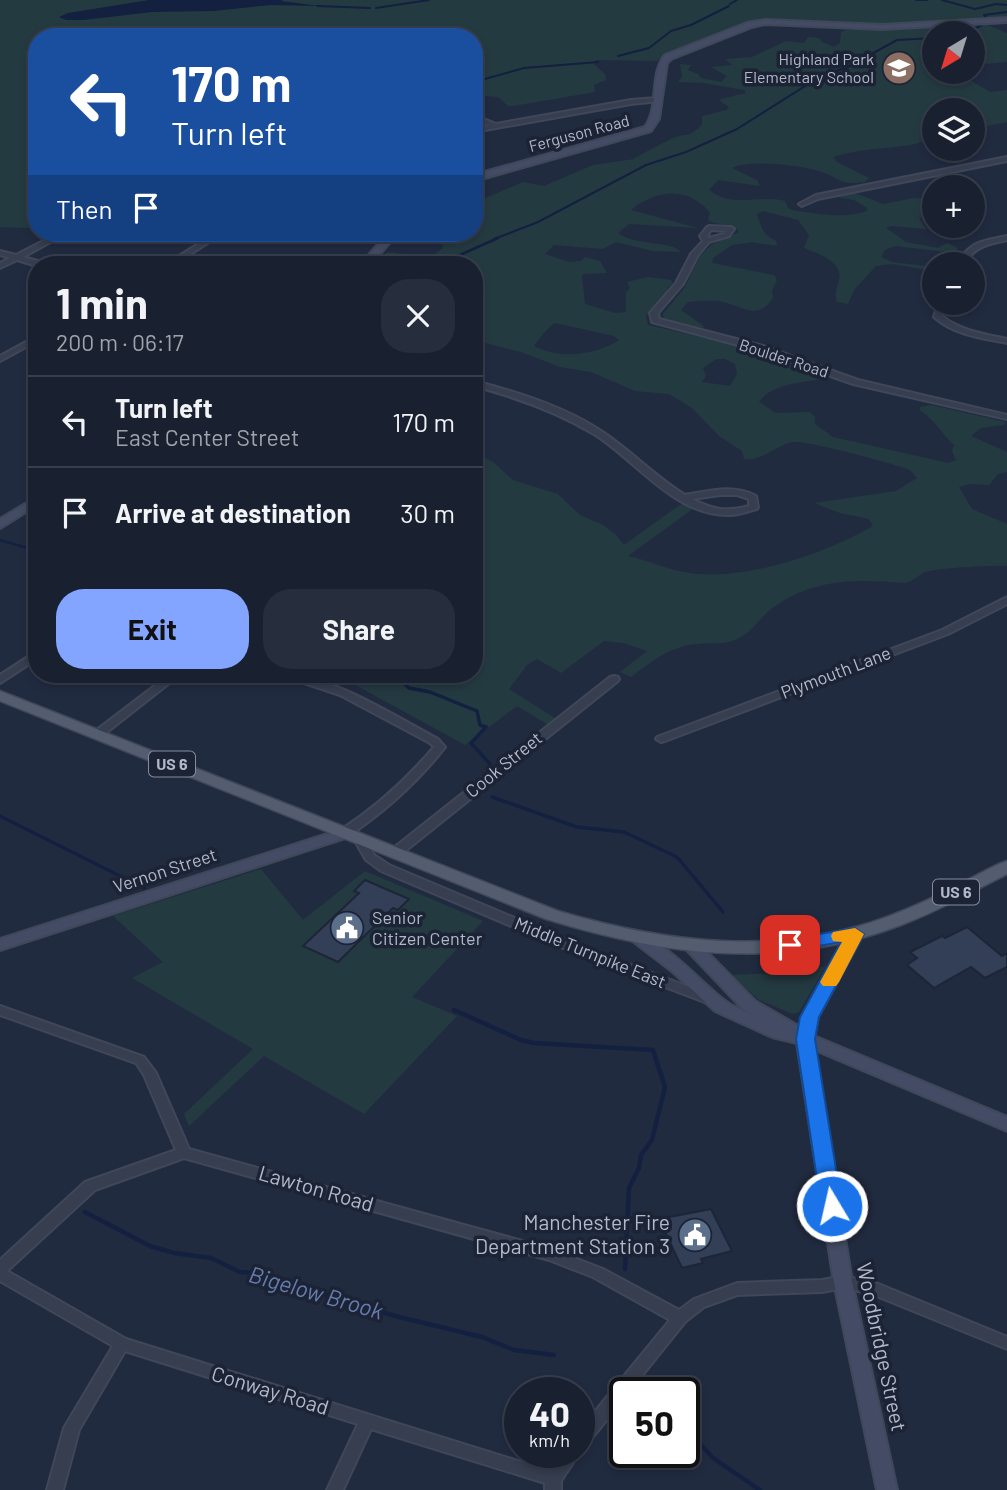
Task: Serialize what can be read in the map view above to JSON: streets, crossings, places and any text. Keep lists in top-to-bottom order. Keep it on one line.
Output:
{"streets":{"main road":["US 6","Middle Turnpike East"],"street":["Ferguson Road","Boulder Road","Plymouth Lane","Cook Street","Vernon Street","Lawton Road","Woodbridge Street","Conway Road"]},"crossings":[["US 6","Middle Turnpike East"],["US 6","Woodbridge Street"],["Cook Street","Middle Turnpike East"],["Vernon Street","Middle Turnpike East"],["Middle Turnpike East","Woodbridge Street"]],"water":["Bigelow Brook"],"places":{"school or university":["Highland Park Elementary School"],"public building":["Senior Citizen Center","Manchester Fire Department Station 3"]},"north":"bottom left","page":{"map_buttons":["+","−"],"turn":["170 m","Turn left"],"then":"Then","heading":["1 min","200 m · 06:17"],"list":[{"name":"Turn left","note":"East Center Street","value":"170 m"},{"name":"Arrive at destination","value":"30 m"}],"buttons":["Exit","Share"],"speed":"40 km/h","limit":"50"}}
